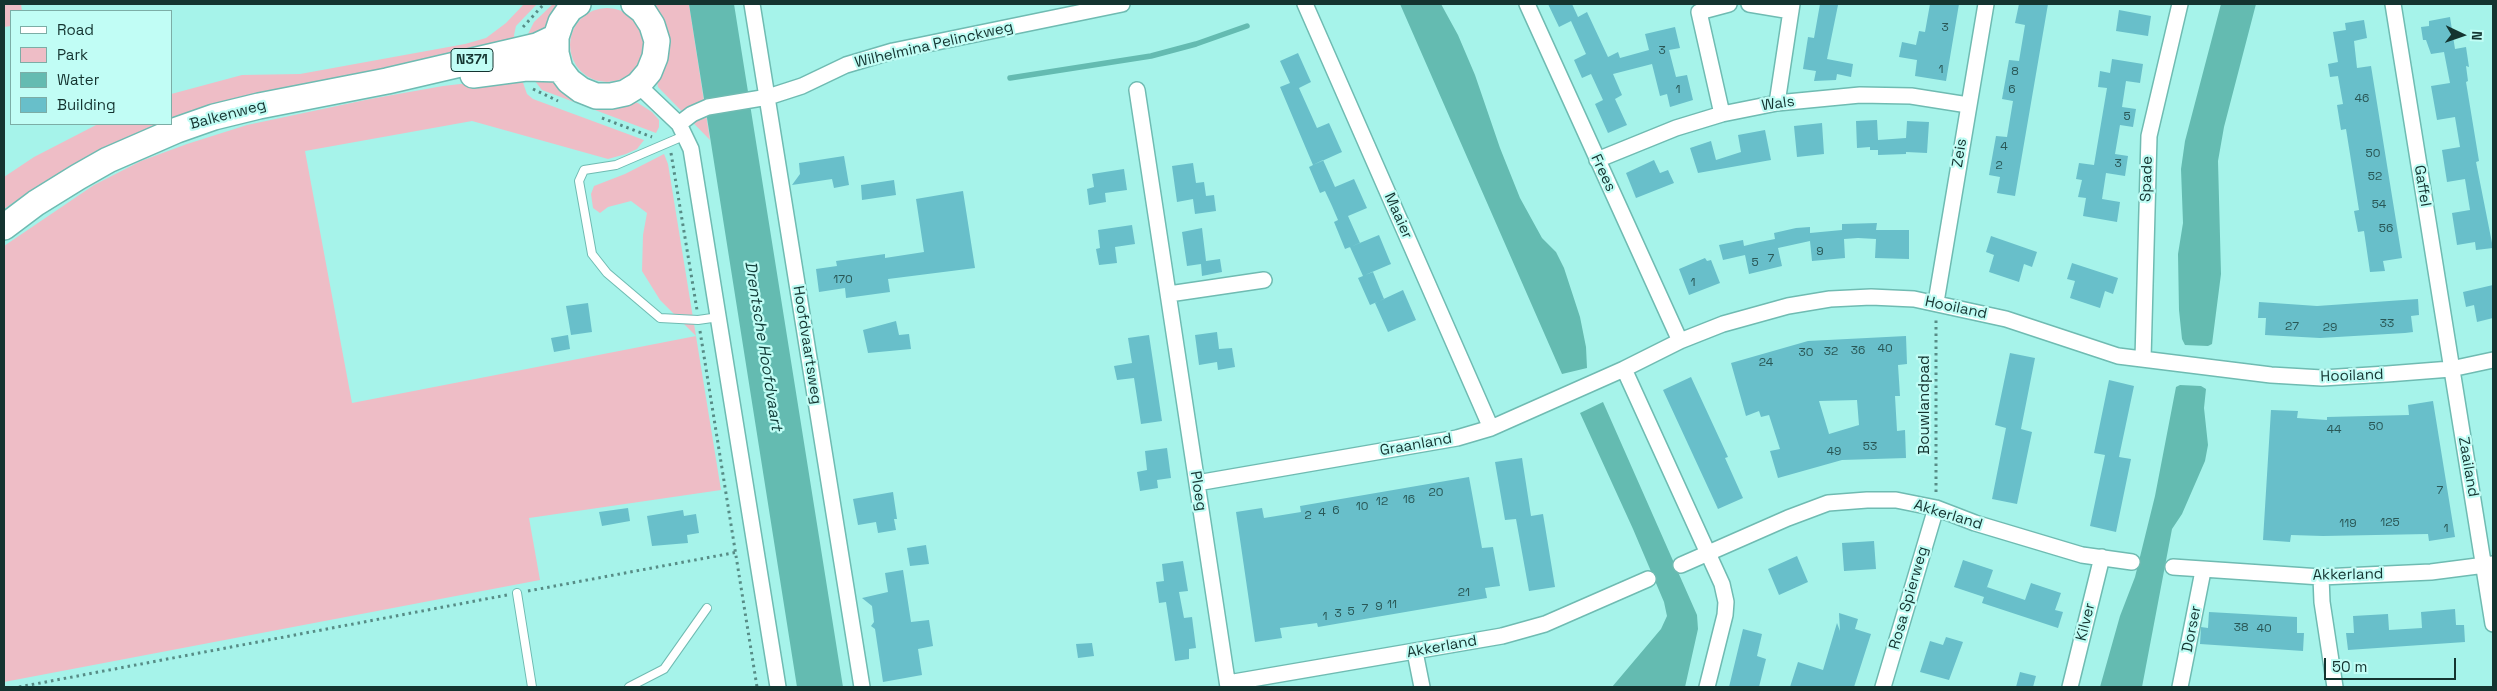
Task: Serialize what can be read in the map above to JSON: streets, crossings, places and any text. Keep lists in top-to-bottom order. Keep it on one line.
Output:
{"streets":{"main road":["N371","Balkenweg"],"street":["Wilhelmina Pelinckweg","Wals","Zeis","Frees","Spade","Gaffel","Maaier","Hooiland","Hoofdvaartsweg","Graanland","Zaailand","Ploeg","Akkerland","Rosa Spierweg","Kilver","Dorser"],"path":["Bouwlandpad"]},"crossings":[["Wilhelmina Pelinckweg","Hoofdvaartsweg"],["Wals","Zeis"],["Wals","Frees"],["Zeis","Hooiland"],["Zeis","Bouwlandpad"],["Frees","Hooiland"],["Spade","Hooiland"],["Gaffel","Hooiland"],["Gaffel","Zaailand"],["Maaier","Graanland"],["Hooiland","Bouwlandpad"],["Hooiland","Graanland"],["Hooiland","Zaailand"],["Bouwlandpad","Akkerland"],["Bouwlandpad","Rosa Spierweg"],["Graanland","Ploeg"],["Zaailand","Akkerland"],["Ploeg","Akkerland"],["Akkerland","Rosa Spierweg"],["Akkerland","Kilver"],["Akkerland","Dorser"]],"water":["Drentsche Hoofdvaart"],"house_numbers":["3","3","1","8","1","6","46","5","4","50","3","2","52","54","56","9","7","5","170","1","33","27","29","40","36","32","30","24","50","44","53","49","7","20","16","12","10","6","4","2","125","119","1","21","11","9","7","5","3","1","38","40"],"legend":["Road","Park","Water","Building"],"scale_bar":"50 m","north":"right"}
